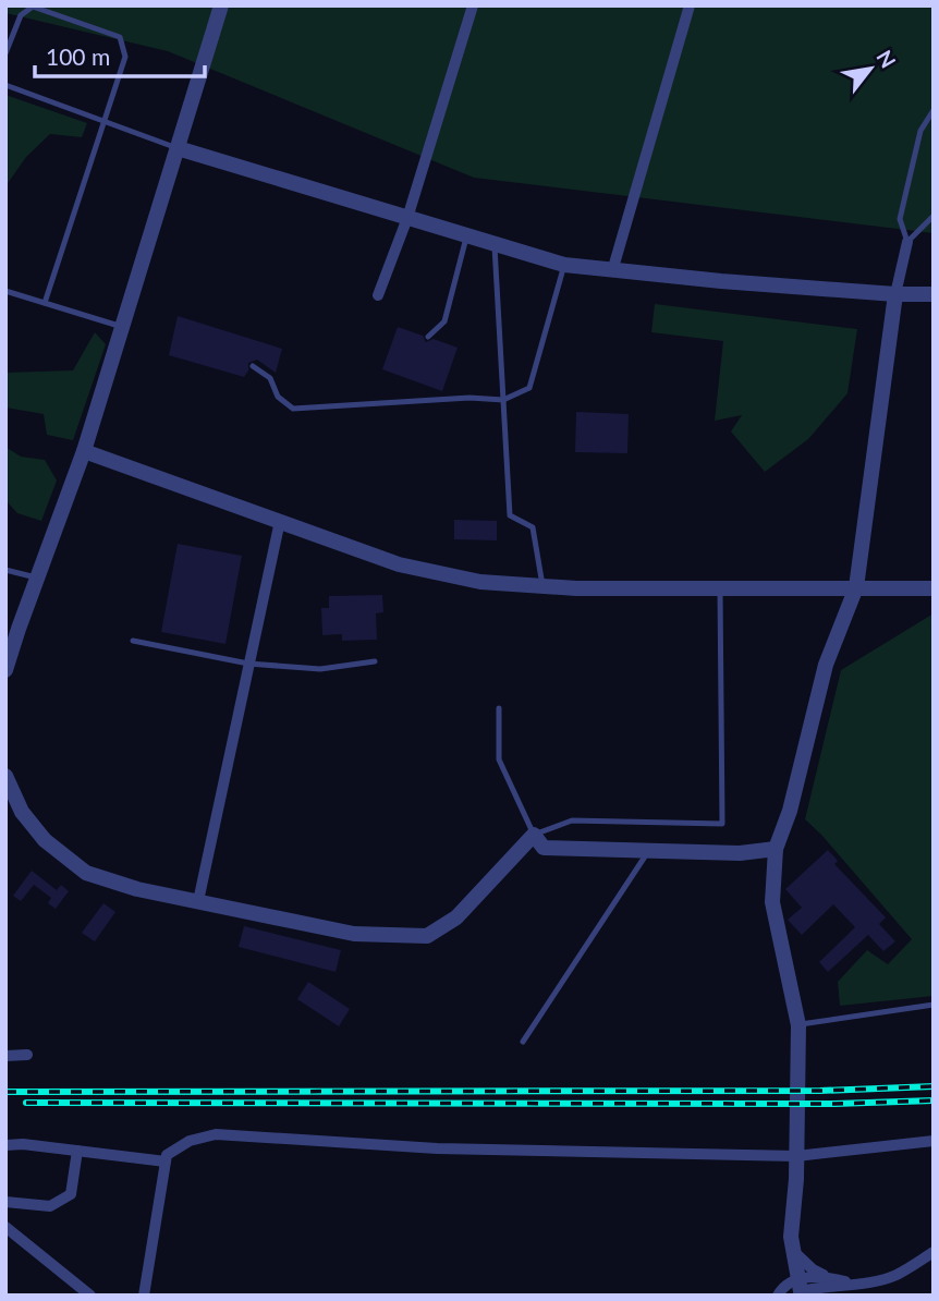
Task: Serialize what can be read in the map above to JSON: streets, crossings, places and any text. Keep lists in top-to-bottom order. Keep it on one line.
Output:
{"scale_bar":"100 m","north":"top right"}
